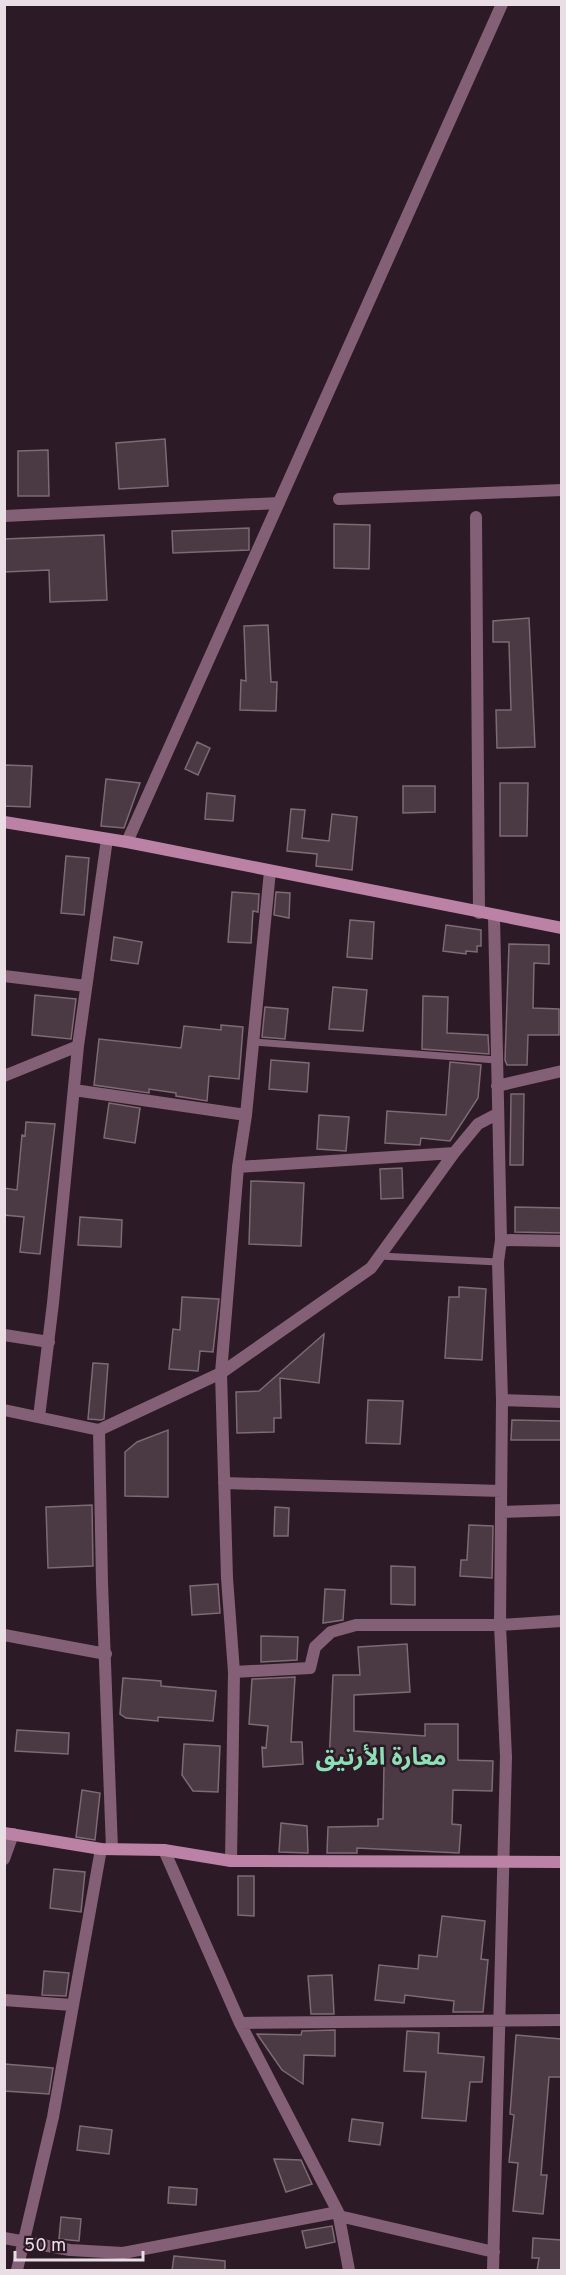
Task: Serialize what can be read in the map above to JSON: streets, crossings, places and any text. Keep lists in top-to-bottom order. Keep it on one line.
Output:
{"districts":["معارة الأرتيق"],"scale_bar":"50 m"}
